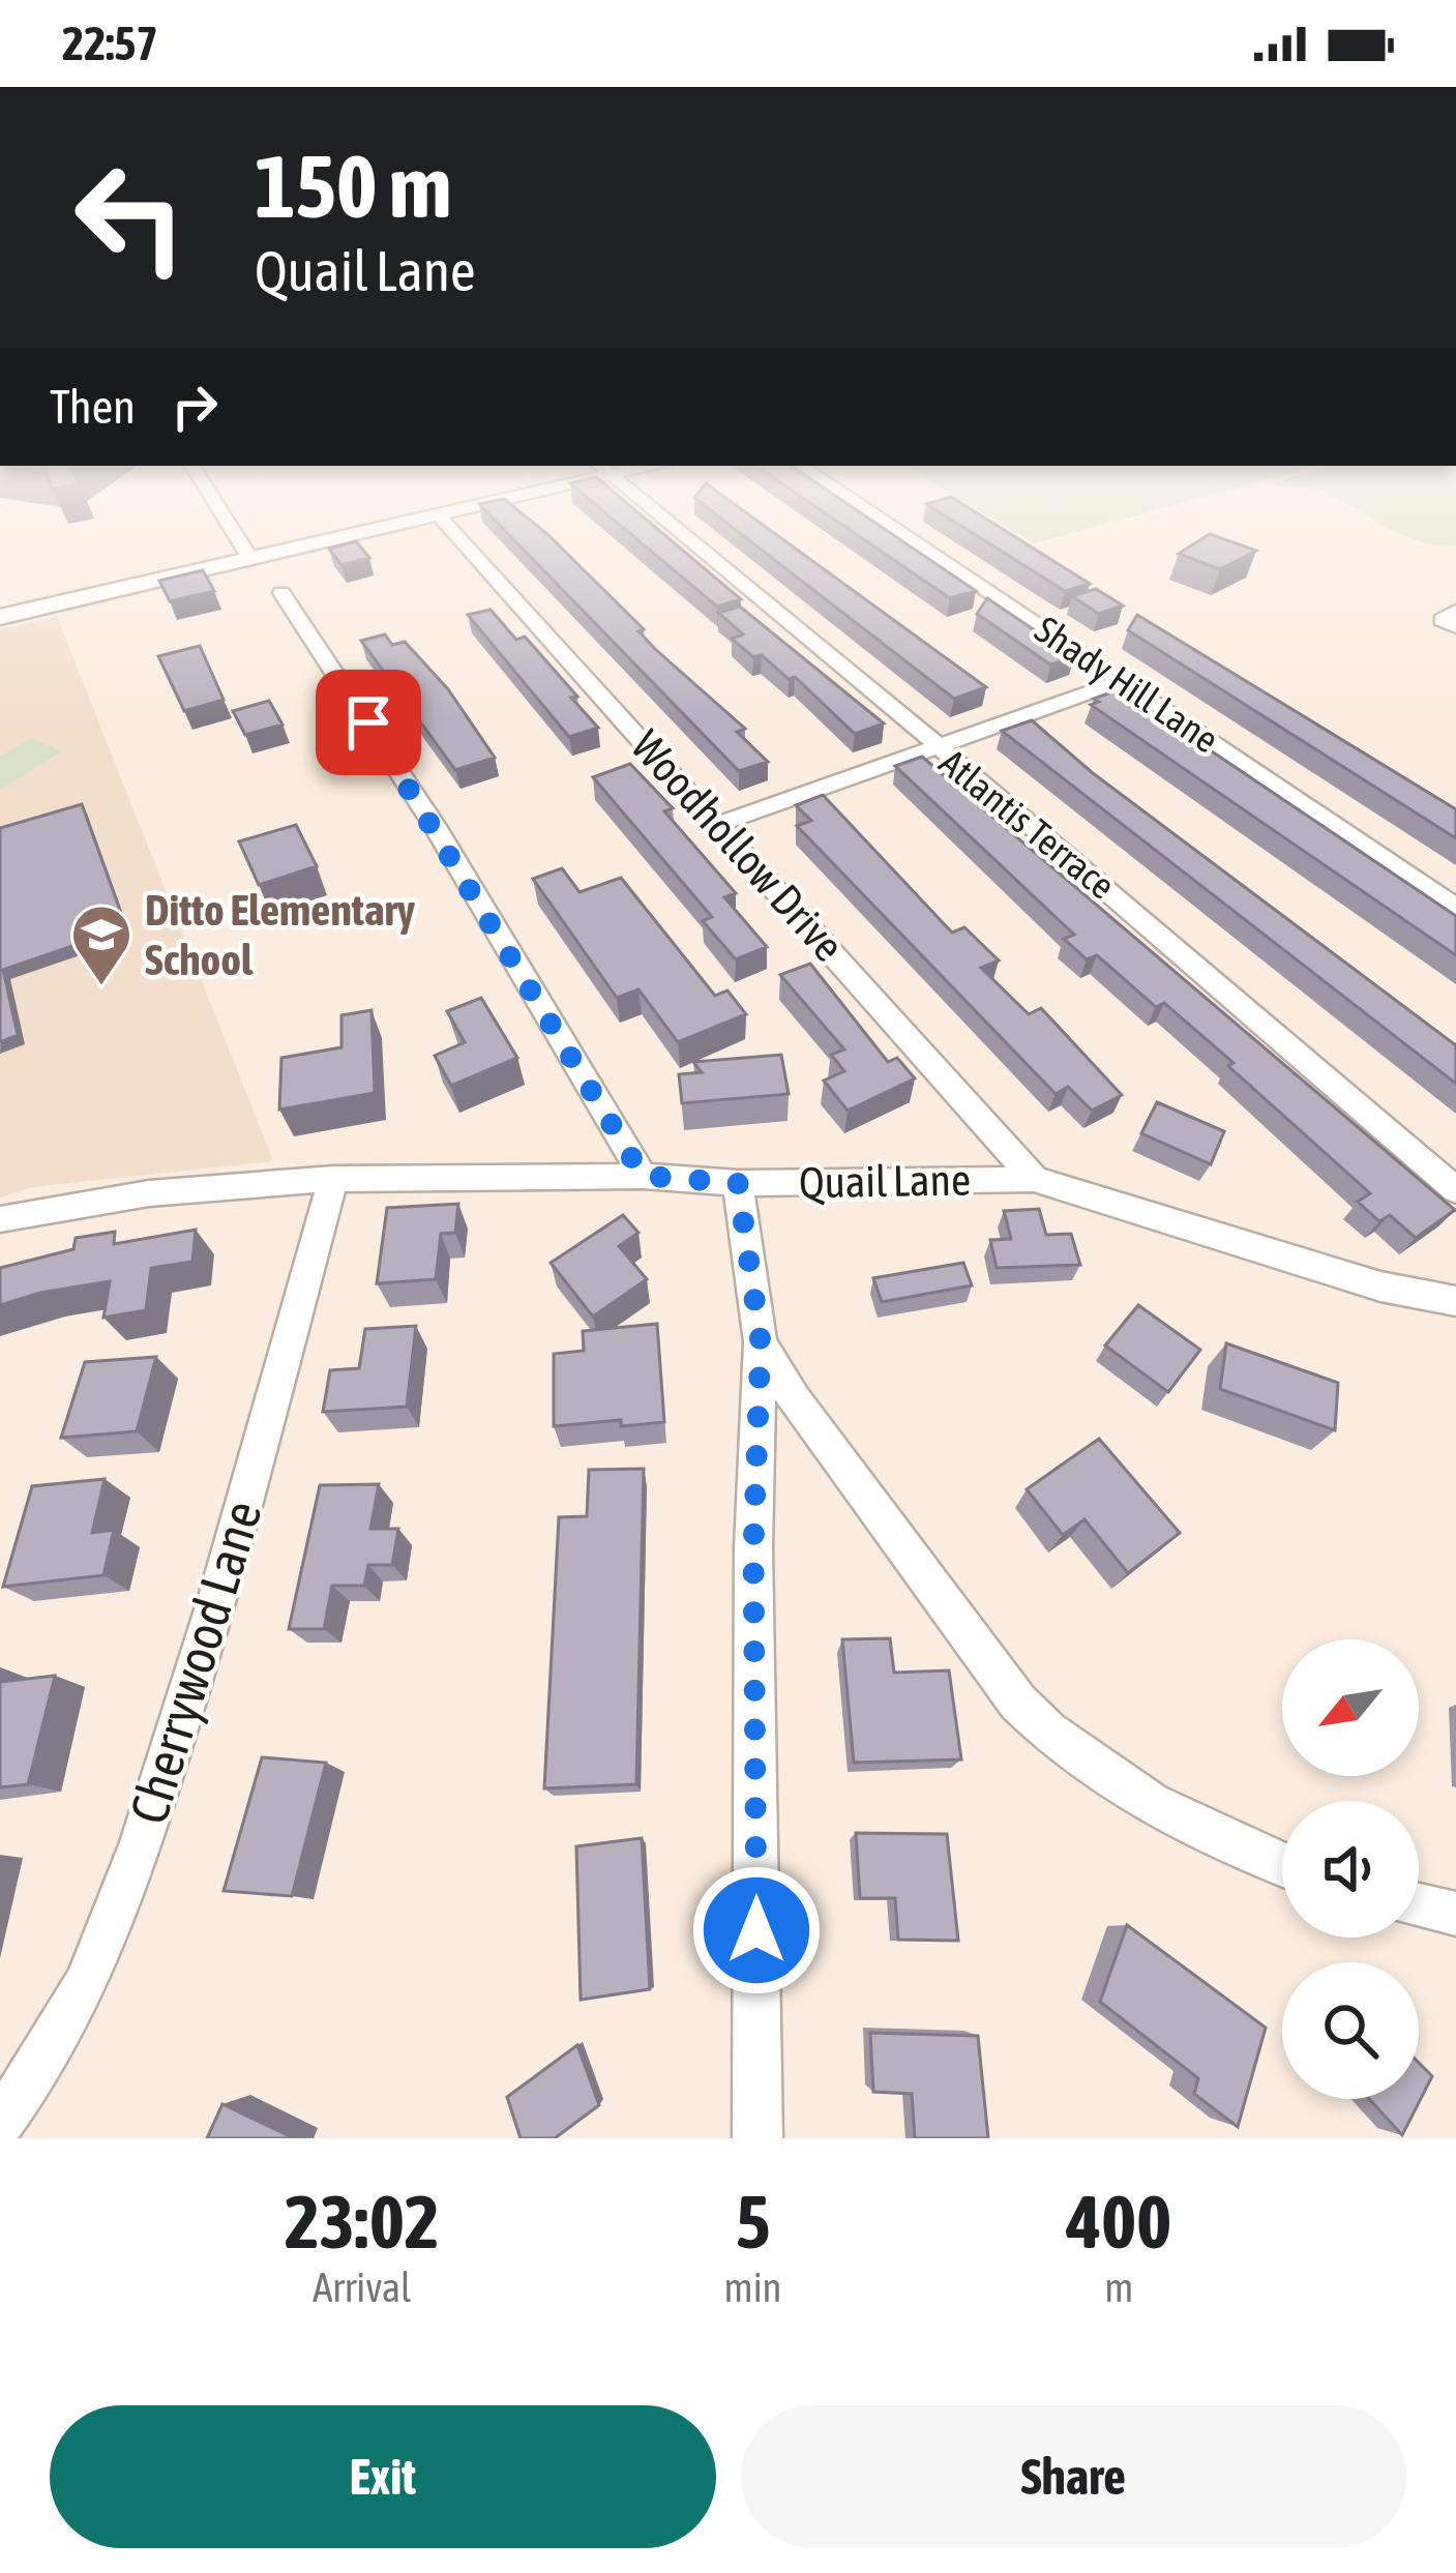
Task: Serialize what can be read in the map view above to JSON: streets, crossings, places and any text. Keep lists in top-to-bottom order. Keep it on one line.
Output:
{"streets":{"street":["Shady Hill Lane","Atlantis Terrace","Woodhollow Drive","Quail Lane","Cherrywood Lane"]},"crossings":[["Woodhollow Drive","Quail Lane"],["Quail Lane","Cherrywood Lane"]],"places":{"school or university":["Ditto Elementary School"]},"north":"bottom left","page":{"status":"22:57","turn":["150 m","Quail Lane"],"then":"Then","eta":["23:02","Arrival","5","min","400","m"],"buttons":["Exit","Share"]}}
